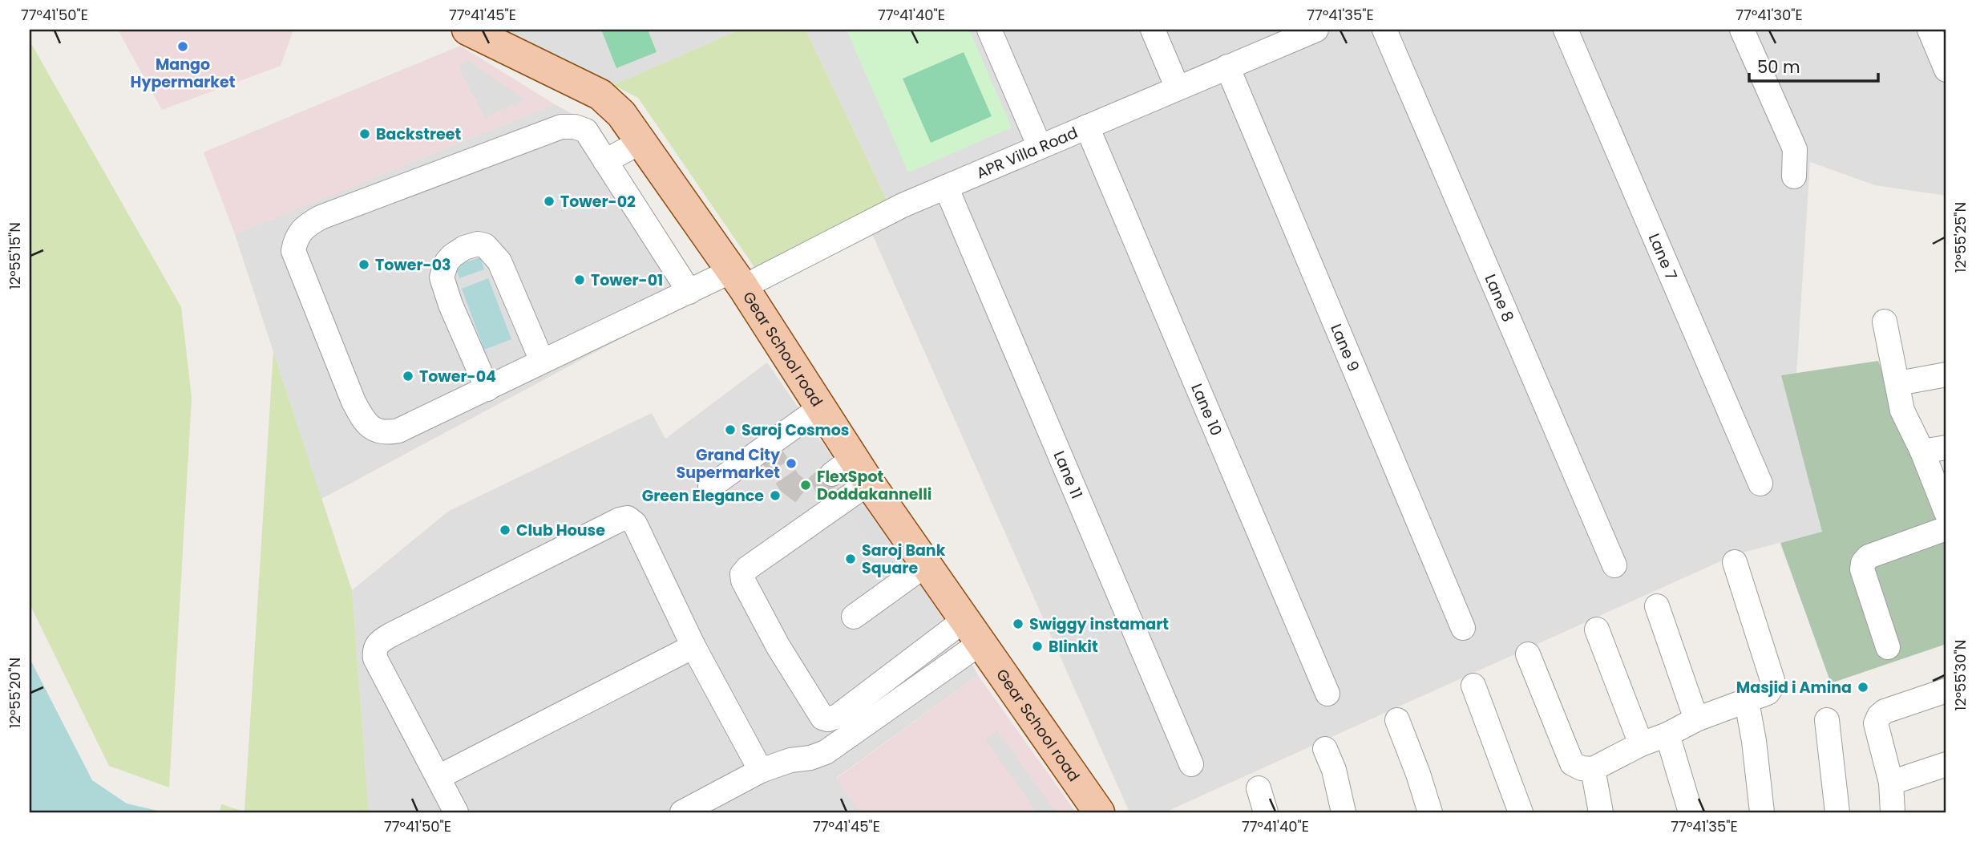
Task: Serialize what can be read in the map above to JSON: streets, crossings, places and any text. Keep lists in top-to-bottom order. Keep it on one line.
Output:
{"streets":{"main road":["Gear School road"],"street":["APR Villa Road","Lane 7","Lane 8","Lane 9","Lane 10","Lane 11"]},"crossings":[["APR Villa Road","Lane 9"],["APR Villa Road","Gear School road"],["APR Villa Road","Lane 10"],["APR Villa Road","Lane 11"]],"places":["Mango Hypermarket","Backstreet","Tower-02","Tower-03","Tower-01","Tower-04","Saroj Cosmos","Grand City Supermarket","FlexSpot Doddakannelli","Green Elegance","Club House","Saroj Bank Square","Swiggy instamart","Blinkit","Masjid i Amina"],"scale_bar":"50 m","coordinates":["77°41'50\"E","77°41'45\"E","77°41'40\"E","77°41'35\"E","77°41'30\"E","12°55'25\"N","12°55'15\"N","12°55'30\"N","12°55'20\"N"]}
